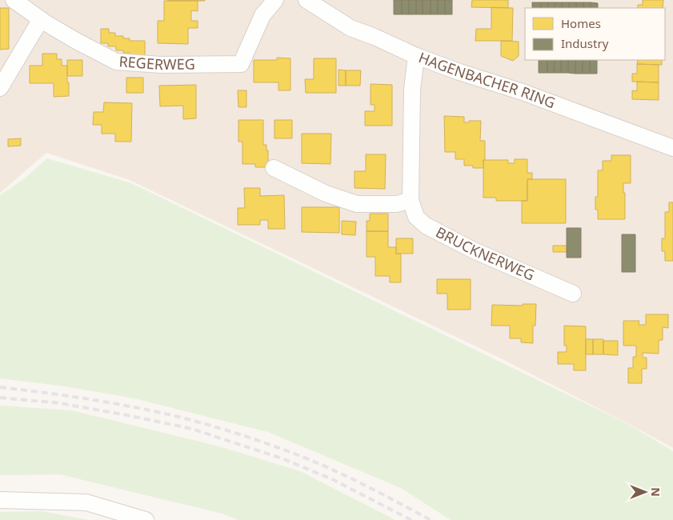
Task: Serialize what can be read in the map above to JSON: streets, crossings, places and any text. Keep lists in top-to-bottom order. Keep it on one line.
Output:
{"streets":{"street":["REGERWEG","HAGENBACHER RING","BRUCKNERWEG"]},"crossings":[["HAGENBACHER RING","BRUCKNERWEG"]],"legend":["Homes","Industry"],"north":"right"}
